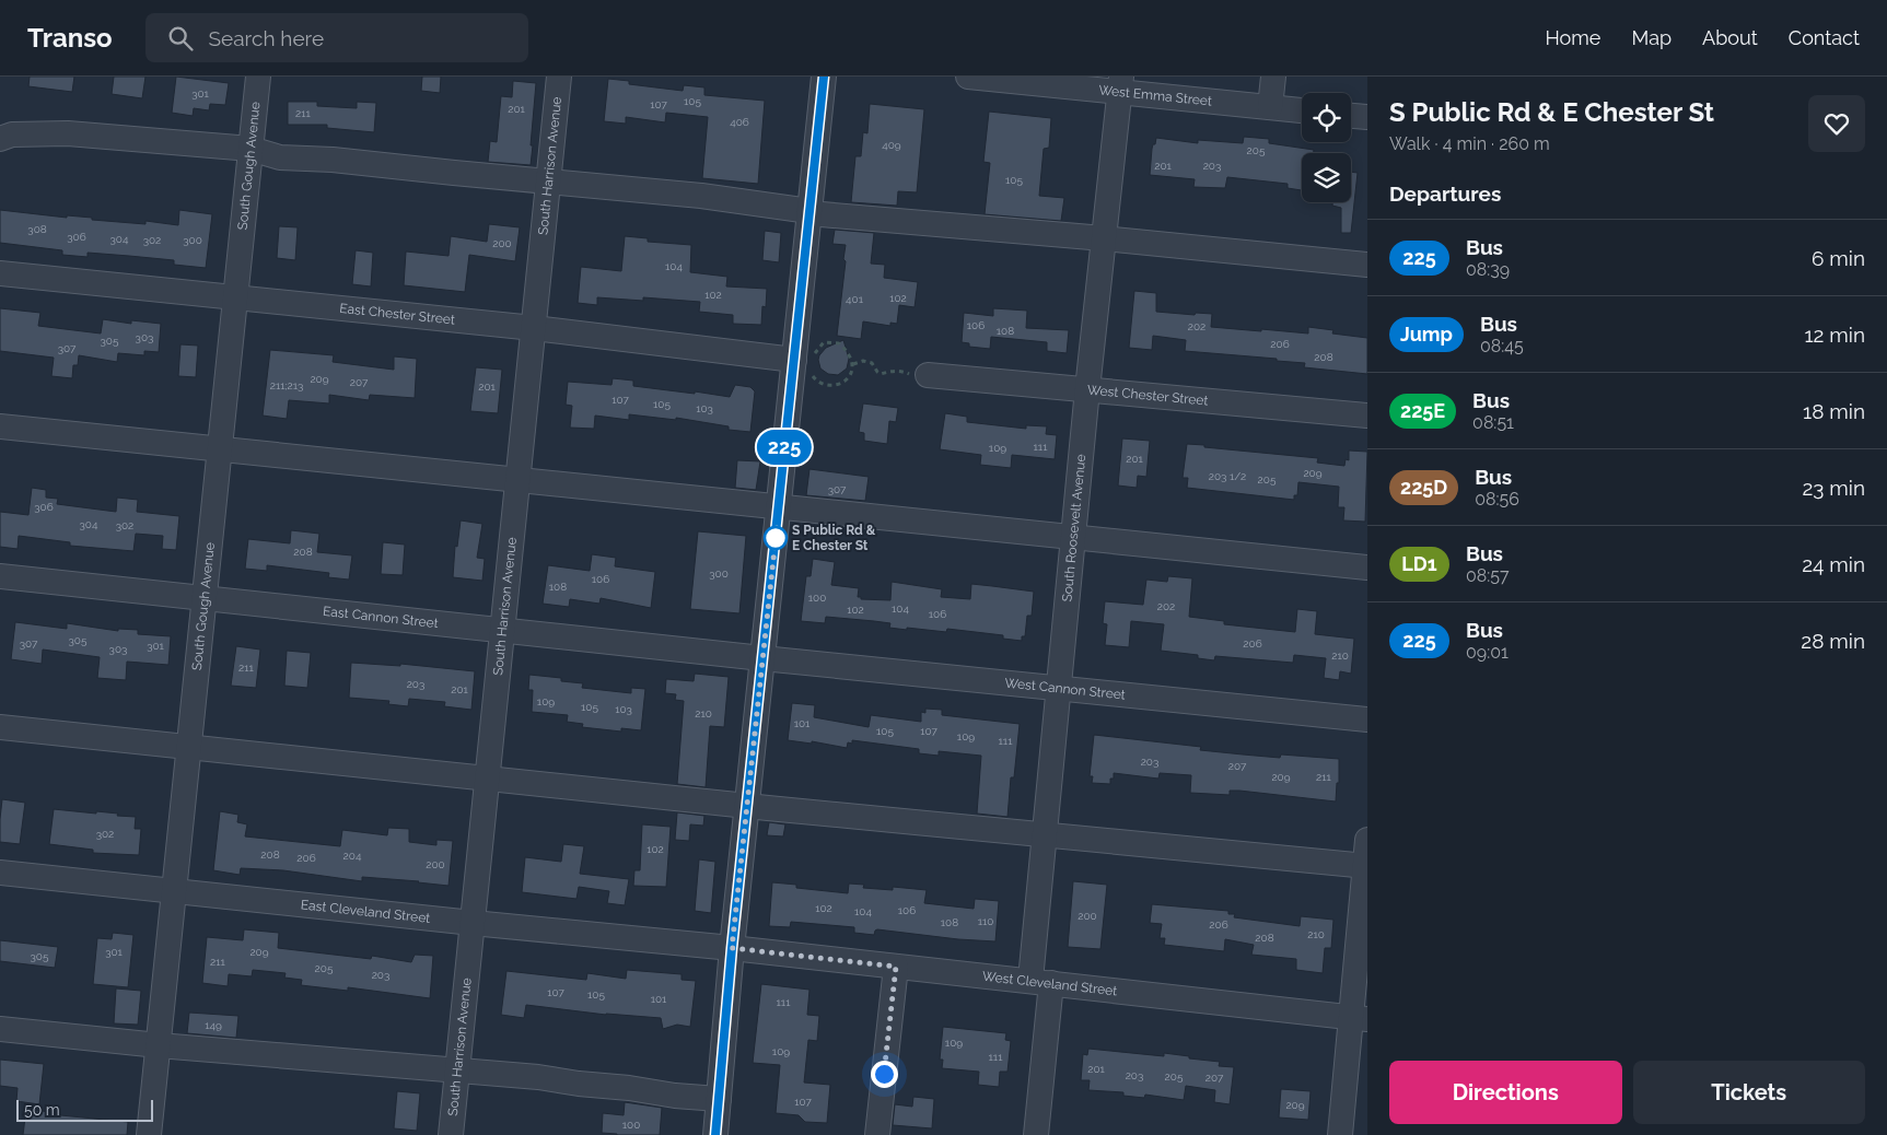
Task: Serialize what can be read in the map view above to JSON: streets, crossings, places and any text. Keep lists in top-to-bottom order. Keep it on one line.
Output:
{"streets":{"street":["West Emma Street","South Gough Avenue","South Harrison Avenue","East Chester Street","West Chester Street","South Roosevelt Avenue","East Cannon Street","West Cannon Street","East Cleveland Street","West Cleveland Street"]},"crossings":[["West Emma Street","South Roosevelt Avenue"],["South Gough Avenue","East Chester Street"],["South Gough Avenue","East Cannon Street"],["South Gough Avenue","East Cleveland Street"],["South Harrison Avenue","East Chester Street"],["South Harrison Avenue","East Cannon Street"],["South Harrison Avenue","East Cleveland Street"],["West Chester Street","South Roosevelt Avenue"],["South Roosevelt Avenue","West Cannon Street"],["South Roosevelt Avenue","West Cleveland Street"],["East Cannon Street","West Cannon Street"],["East Cleveland Street","West Cleveland Street"]],"places":["S Public Rd & E Chester St"],"lines":["bus line 225"],"house_numbers":["301","105","107","201","211","406","409","205","201","203","105","308","306","304","302","300","200","104","102","102","401","106","202","108","303","305","206","307","208","209","207","211;213","201","107","105","103","111","109","201","209","203 1/2","205","307","306","304","302","208","300","106","108","100","202","104","102","106","305","307","206","301","303","210","211","203","201","109","105","103","210","101","105","107","109","111","203","207","209","211","302","102","208","204","206","200","102","106","104","200","110","108","206","210","208","301","209","305","211","205","203","107","105","101","111","149","109","109","111","201","203","205","207","107","209","100"],"scale_bar":"50 m","page":{"header":"Transo","search":"Search here","nav":["Home","Map","About","Contact"],"on_map":"225","heading":[["S Public Rd & E Chester St","Walk · 4 min · 260 m"],"Departures"],"list":[{"mark":"225","name":"Bus","note":"08:39","value":"6 min"},{"mark":"Jump","name":"Bus","note":"08:45","value":"12 min"},{"mark":"225E","name":"Bus","note":"08:51","value":"18 min"},{"mark":"225D","name":"Bus","note":"08:56","value":"23 min"},{"mark":"LD1","name":"Bus","note":"08:57","value":"24 min"},{"mark":"225","name":"Bus","note":"09:01","value":"28 min"}],"buttons":["Directions","Tickets"],"scale":"50 m"}}
